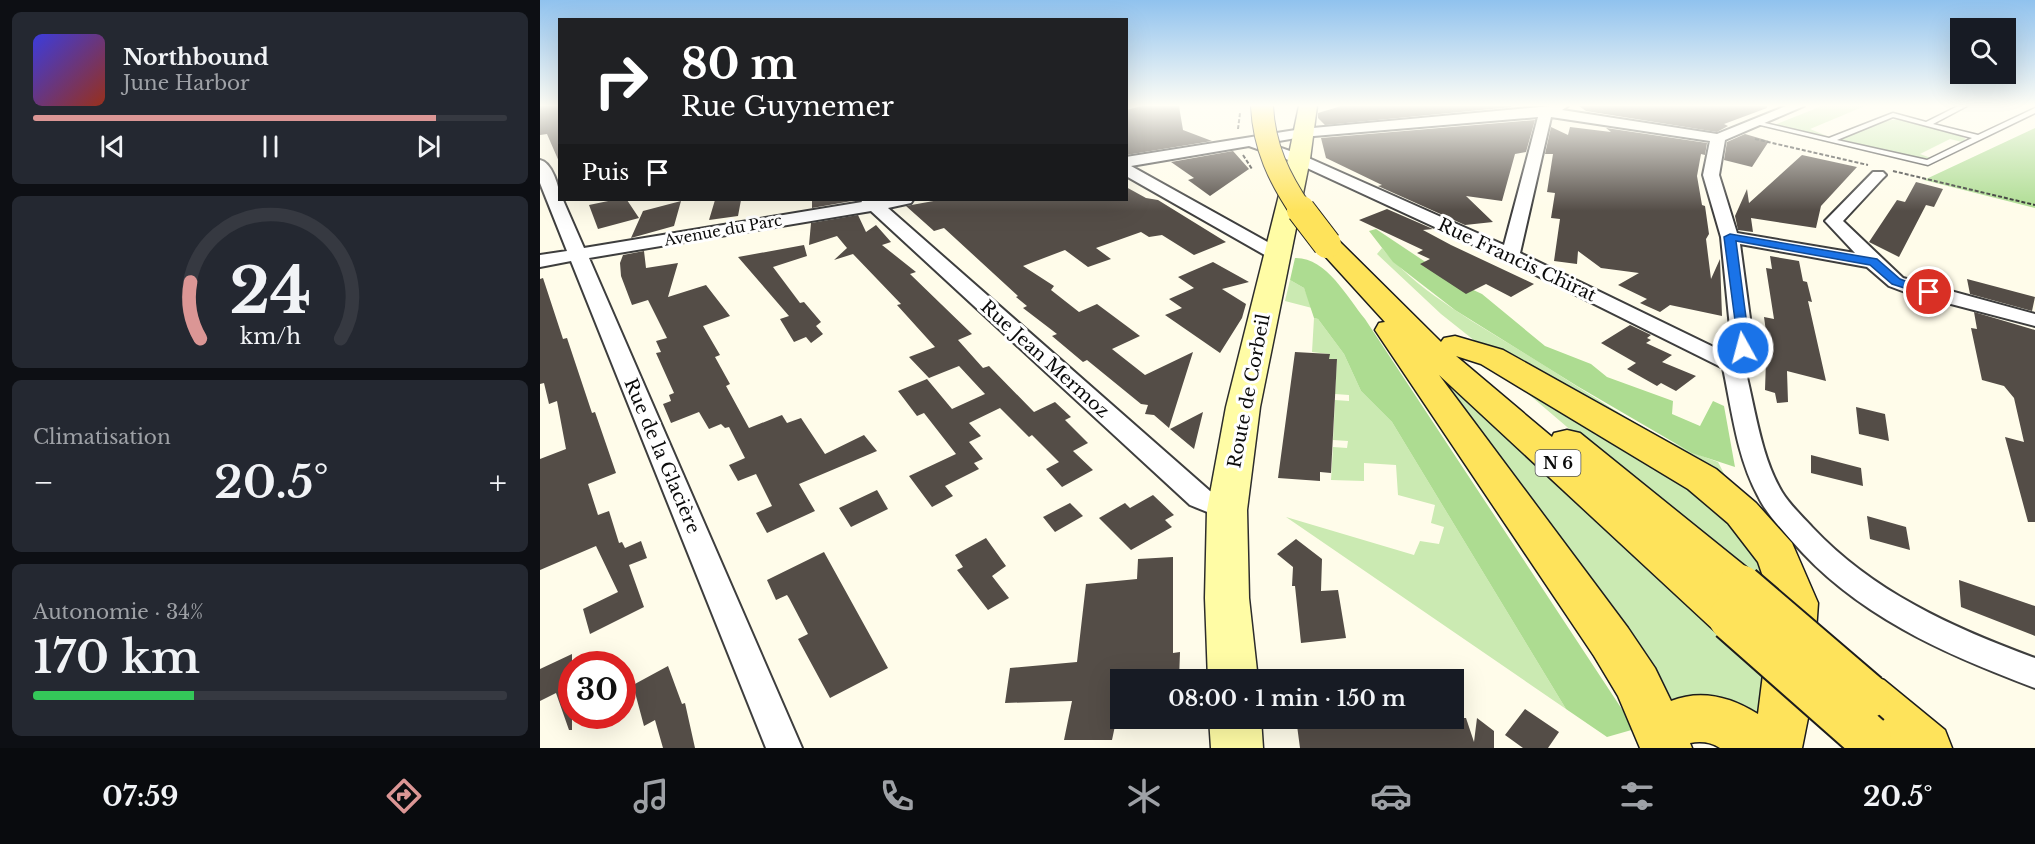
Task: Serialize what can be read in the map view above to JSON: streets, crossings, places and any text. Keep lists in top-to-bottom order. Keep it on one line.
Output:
{"streets":{"main road":["Route de Corbeil","N 6"],"street":["Avenue du Parc","Rue Francis Chirat","Rue Jean Mermoz","Rue de la Glacière"]},"crossings":[["Avenue du Parc","Rue Jean Mermoz"],["Avenue du Parc","Rue de la Glacière"],["Rue Francis Chirat","Route de Corbeil"],["Rue Jean Mermoz","Route de Corbeil"]],"page":{"turn":["80 m","Rue Guynemer"],"song":["Northbound","June Harbor"],"then":"Puis","tile":["Climatisation",["Autonomie · 34%","170 km"]],"heat":["−","20.5°","+"],"limit":"30","trip":"08:00 · 1 min · 150 m","tabs":["07:59","20.5°"],"gauge":["24","km/h"]}}
